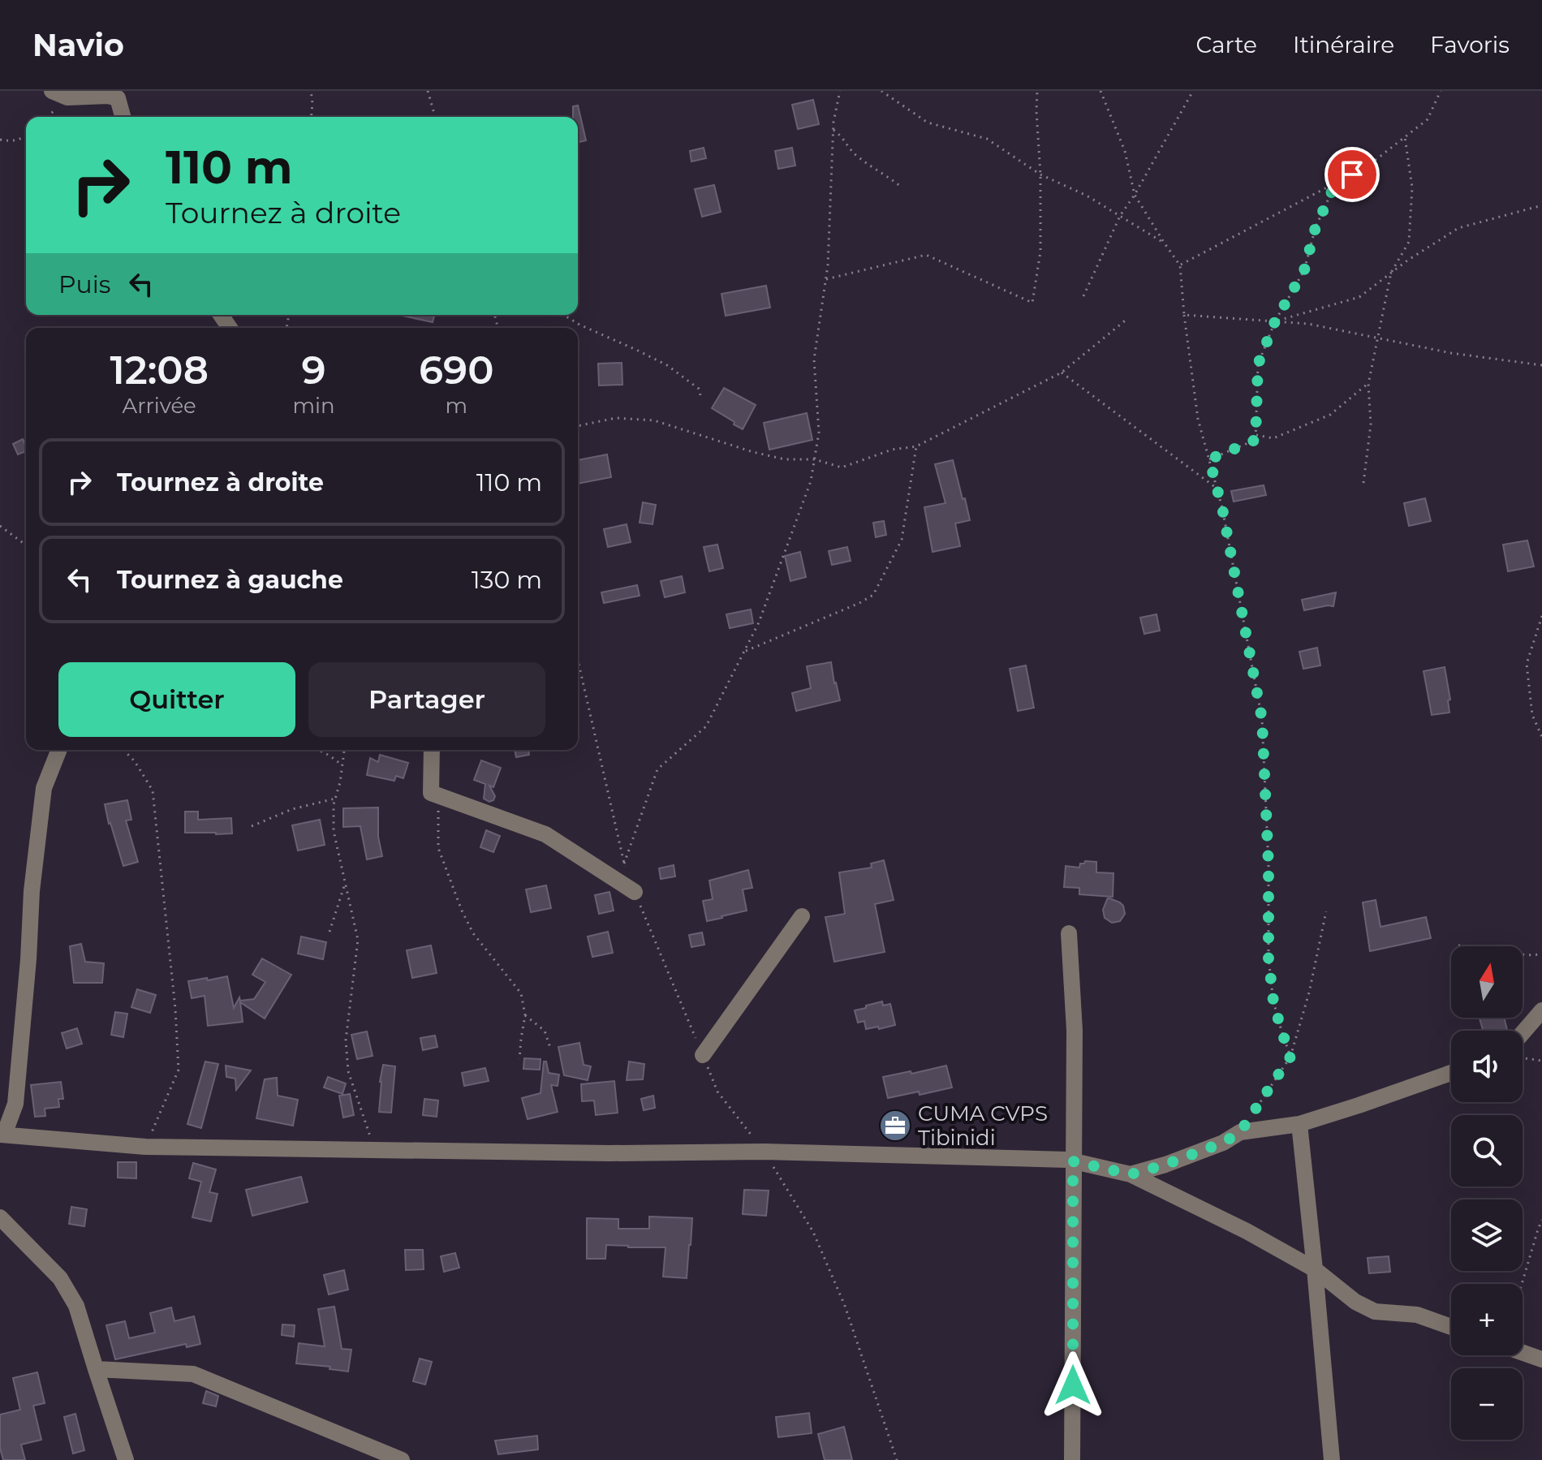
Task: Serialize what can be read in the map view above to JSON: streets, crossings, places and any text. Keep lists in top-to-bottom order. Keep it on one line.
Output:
{"places":{"office":["CUMA CVPS Tibinidi"]},"north":"top","page":{"header":"Navio","nav":["Carte","Itinéraire","Favoris"],"turn":["110 m","Tournez à droite"],"then":"Puis","eta":["12:08","Arrivée","9","min","690","m"],"list":[{"name":"Tournez à droite","value":"110 m"},{"name":"Tournez à gauche","value":"130 m"}],"buttons":["Quitter","Partager"],"map_buttons":["+","−"]}}
